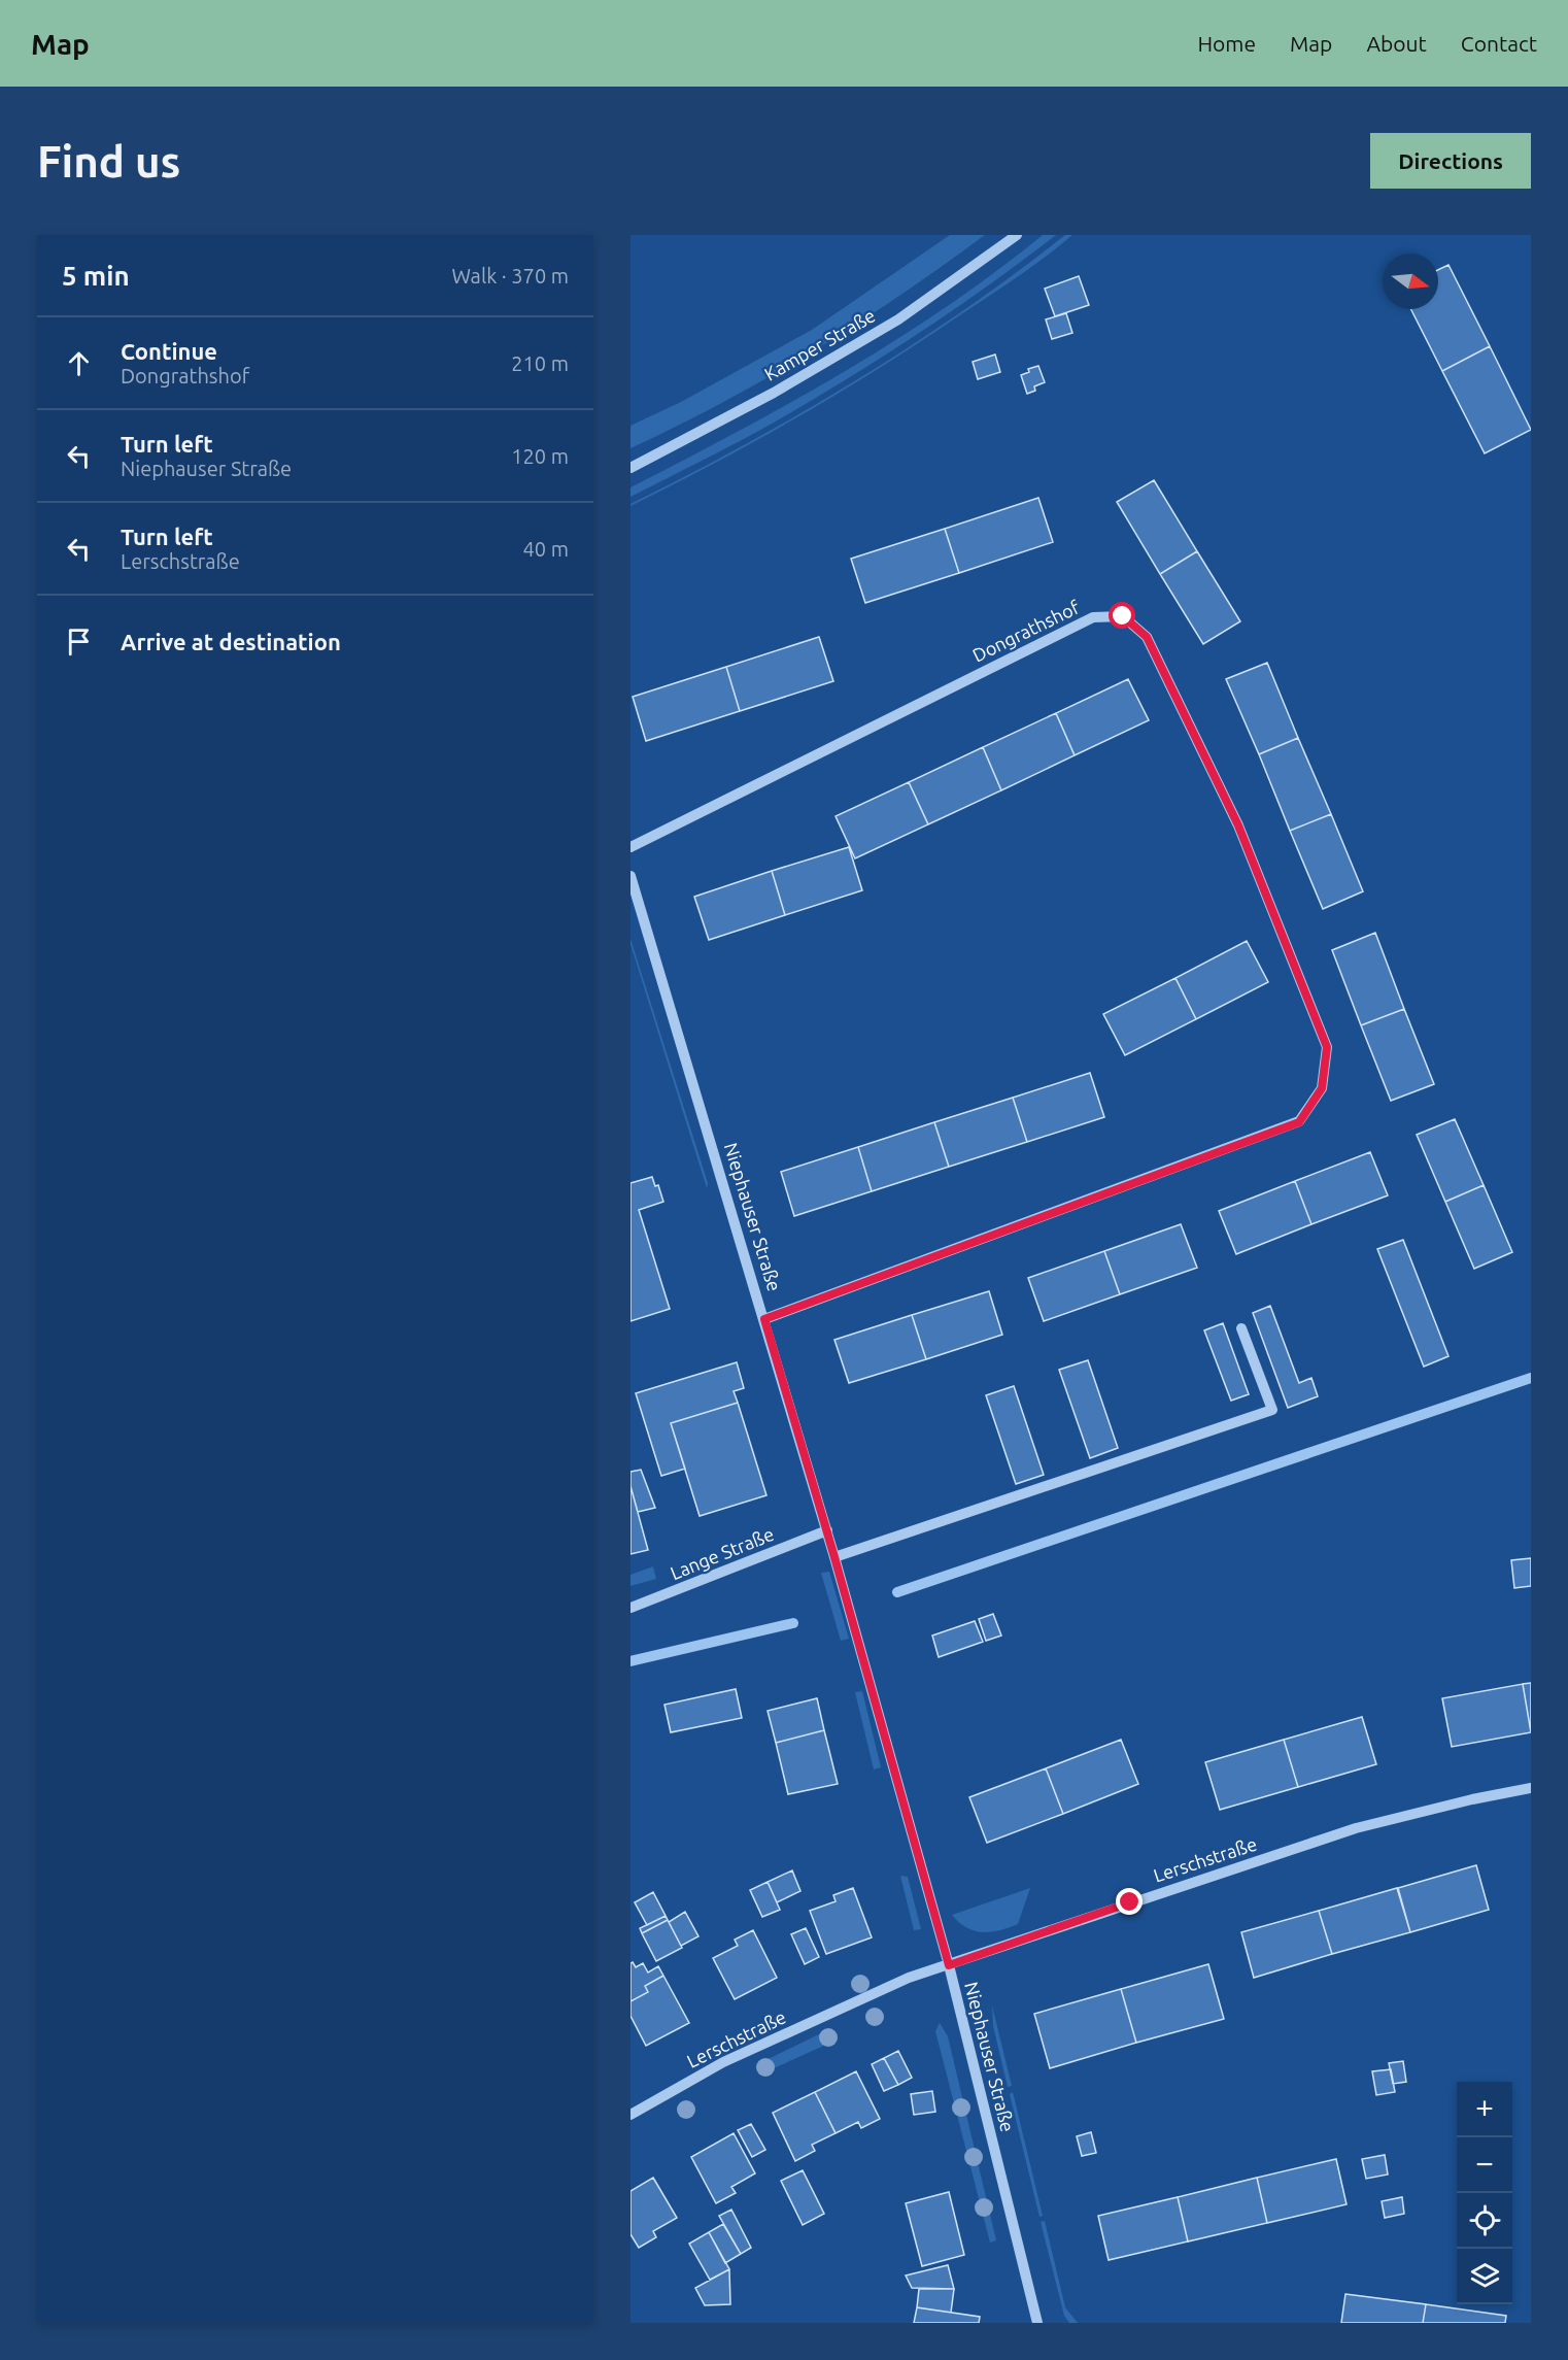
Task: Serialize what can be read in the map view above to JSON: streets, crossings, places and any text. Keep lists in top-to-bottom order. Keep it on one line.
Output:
{"streets":{"street":["Kamper Straße","Dongrathshof","Niephauser Straße","Lange Straße","Lerschstraße"]},"crossings":[["Dongrathshof","Niephauser Straße"],["Niephauser Straße","Lange Straße"],["Niephauser Straße","Lerschstraße"]],"north":"right","page":{"header":"Map","nav":["Home","Map","About","Contact"],"buttons":"Directions","title":"Find us","heading":["5 min","Walk · 370 m"],"list":[["Continue","Dongrathshof","210 m"],["Turn left","Niephauser Straße","120 m"],["Turn left","Lerschstraße","40 m"],"Arrive at destination"],"map_buttons":["+","−"]}}
